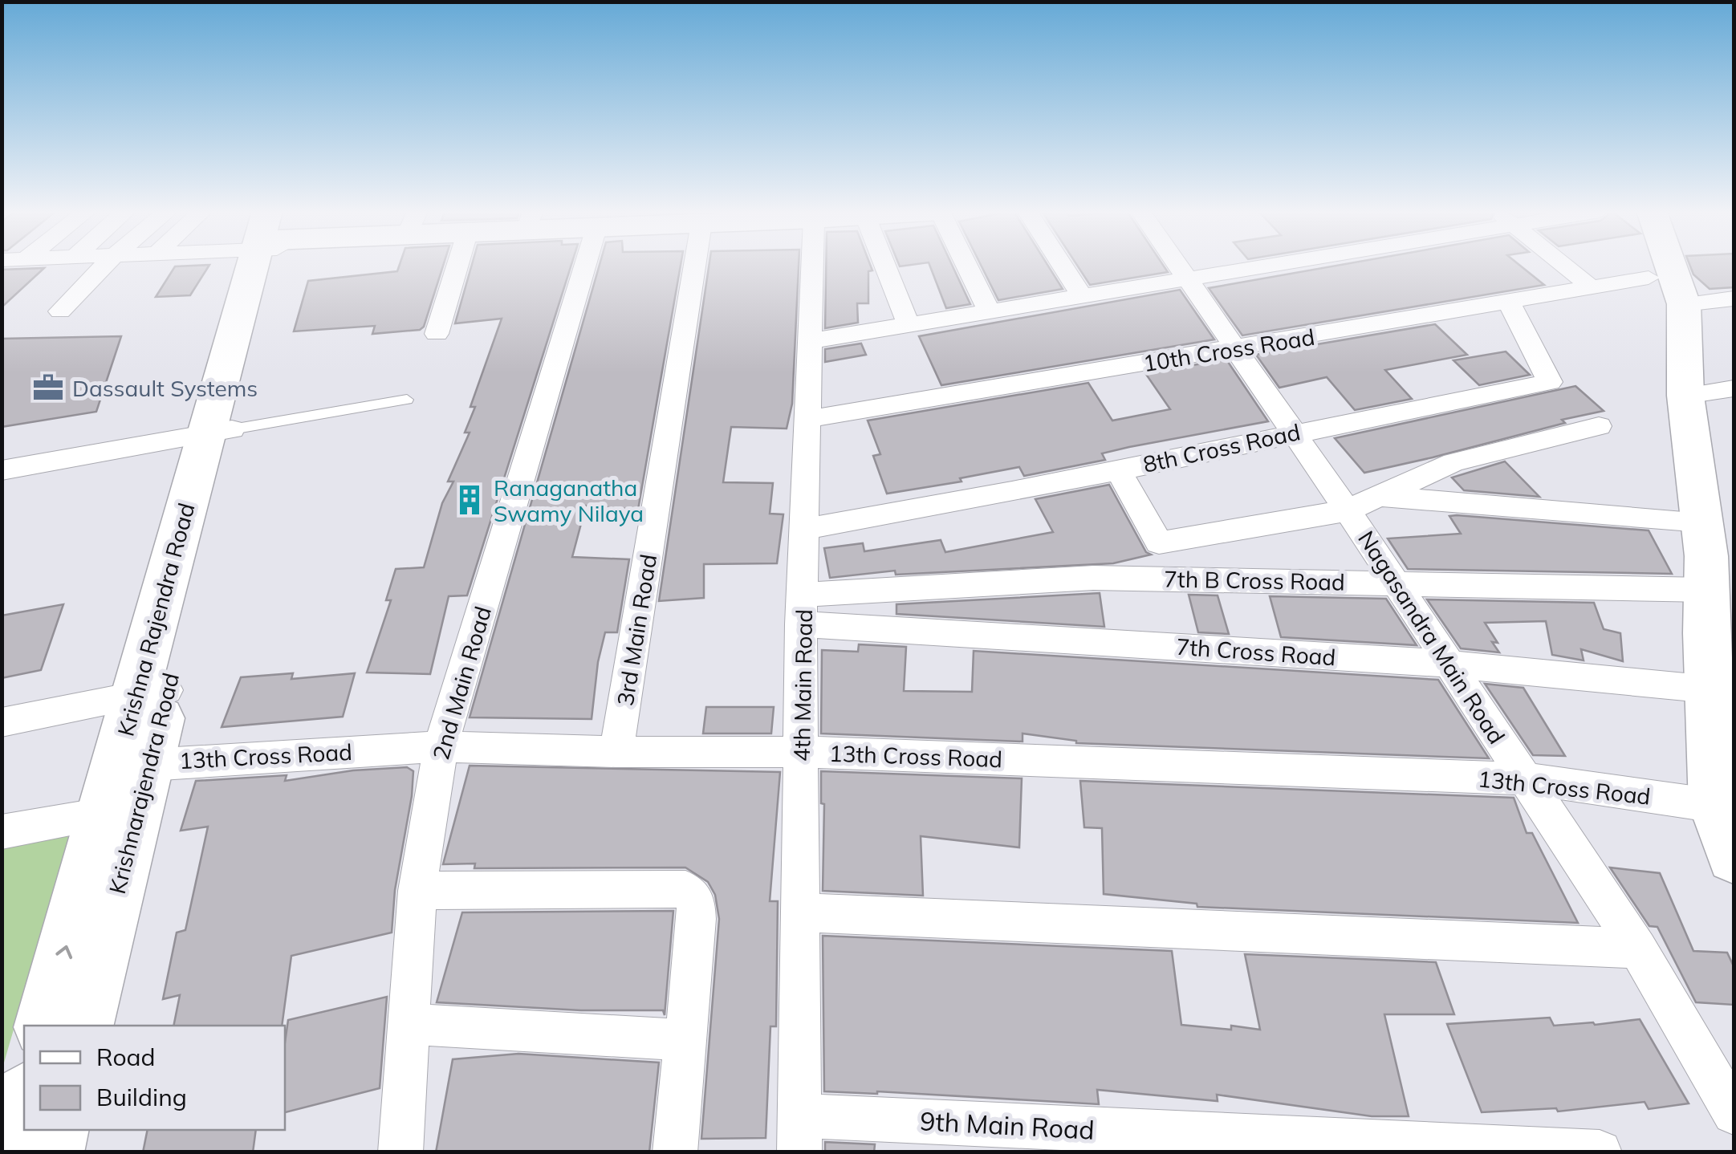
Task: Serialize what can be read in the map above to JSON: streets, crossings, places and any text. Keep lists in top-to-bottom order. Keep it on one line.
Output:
{"streets":{"main road":["Krishnarajendra Road"],"street":["10th Cross Road","8th Cross Road","7th B Cross Road","3rd Main Road","Nagasandra Main Road","7th Cross Road","2nd Main Road","4th Main Road","13th Cross Road","9th Main Road"]},"crossings":[["10th Cross Road","8th Cross Road"],["10th Cross Road","Nagasandra Main Road"],["10th Cross Road","4th Main Road"],["8th Cross Road","Nagasandra Main Road"],["8th Cross Road","4th Main Road"],["7th B Cross Road","Nagasandra Main Road"],["7th B Cross Road","7th Cross Road"],["7th B Cross Road","4th Main Road"],["3rd Main Road","13th Cross Road"],["Nagasandra Main Road","7th Cross Road"],["Nagasandra Main Road","13th Cross Road"],["7th Cross Road","4th Main Road"],["2nd Main Road","13th Cross Road"],["4th Main Road","13th Cross Road"],["4th Main Road","9th Main Road"],["13th Cross Road","Krishnarajendra Road"]],"places":{"office":["Dassault Systems"],"building":["Ranaganatha Swamy Nilaya"]},"legend":["Road","Building"]}
